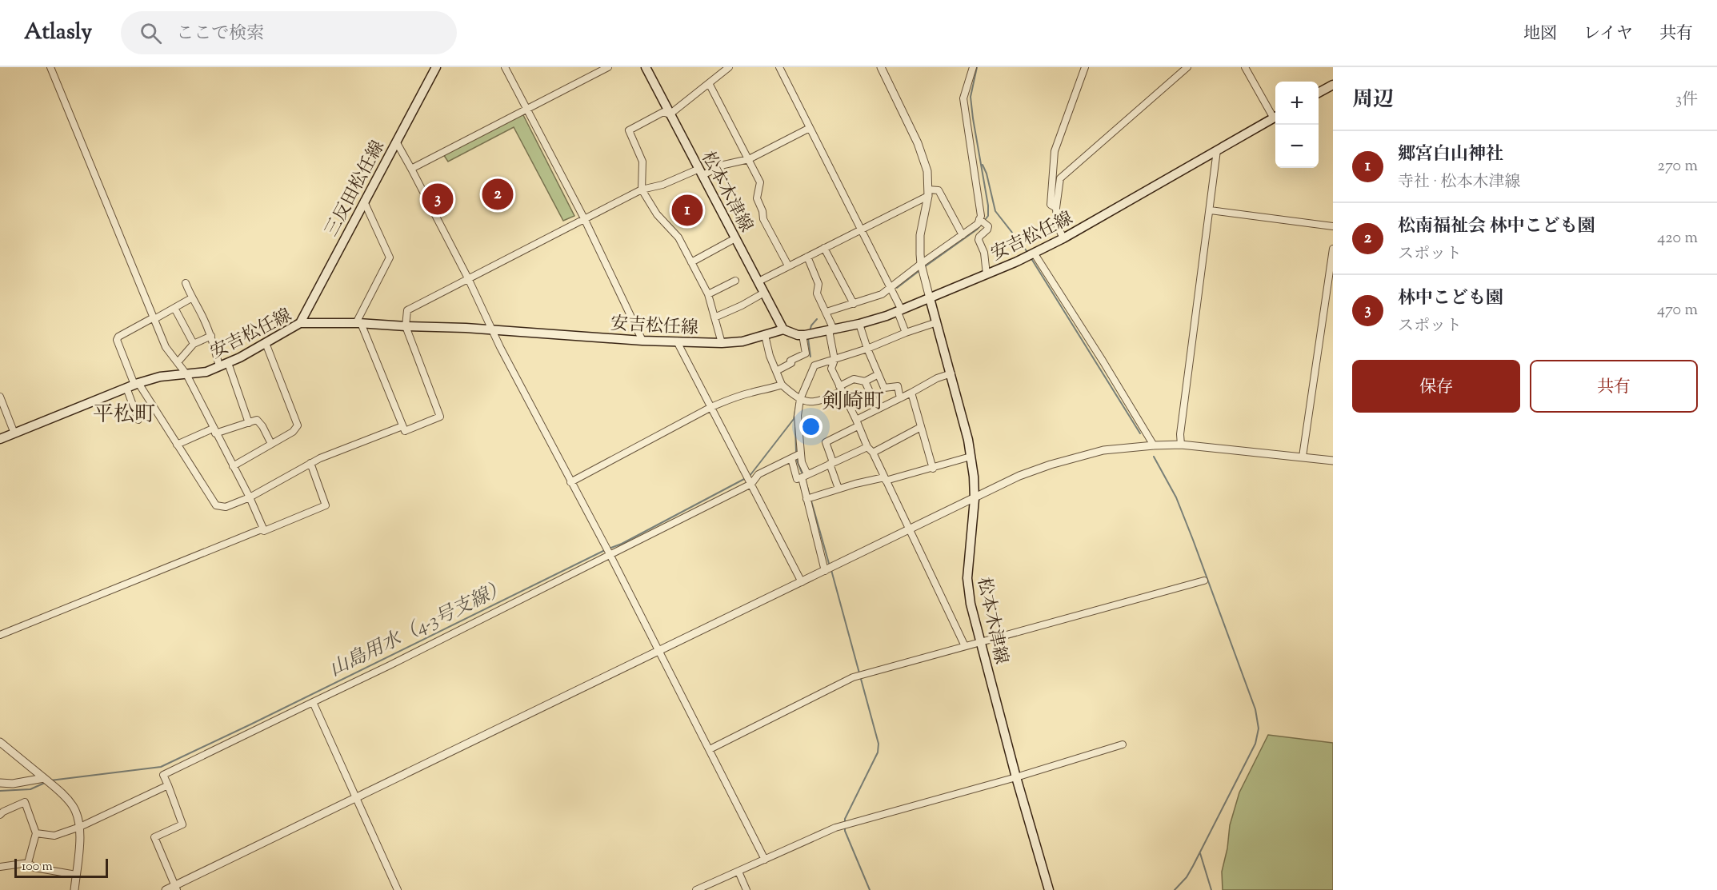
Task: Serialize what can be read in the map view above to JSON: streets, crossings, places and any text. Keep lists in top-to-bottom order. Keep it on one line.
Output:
{"streets":{"main road":["三反田松任線","松本木津線","安吉松任線"]},"crossings":[["三反田松任線","安吉松任線"],["松本木津線","安吉松任線"]],"districts":["剣崎町","平松町"],"water":["山島用水（4-3号支線）"],"scale_bar":"100 m","page":{"header":"Atlasly","search":"ここで検索","nav":["地図","レイヤ","共有"],"heading":["周辺","3件"],"map_buttons":["+","−"],"list":[{"mark":"1","name":"郷宮白山神社","note":"寺社 · 松本木津線","value":"270 m"},{"mark":"2","name":"松南福祉会 林中こども園","note":"スポット","value":"420 m"},{"mark":"3","name":"林中こども園","note":"スポット","value":"470 m"}],"pins":["2","3","1"],"buttons":["保存","共有"],"scale":"100 m"}}
